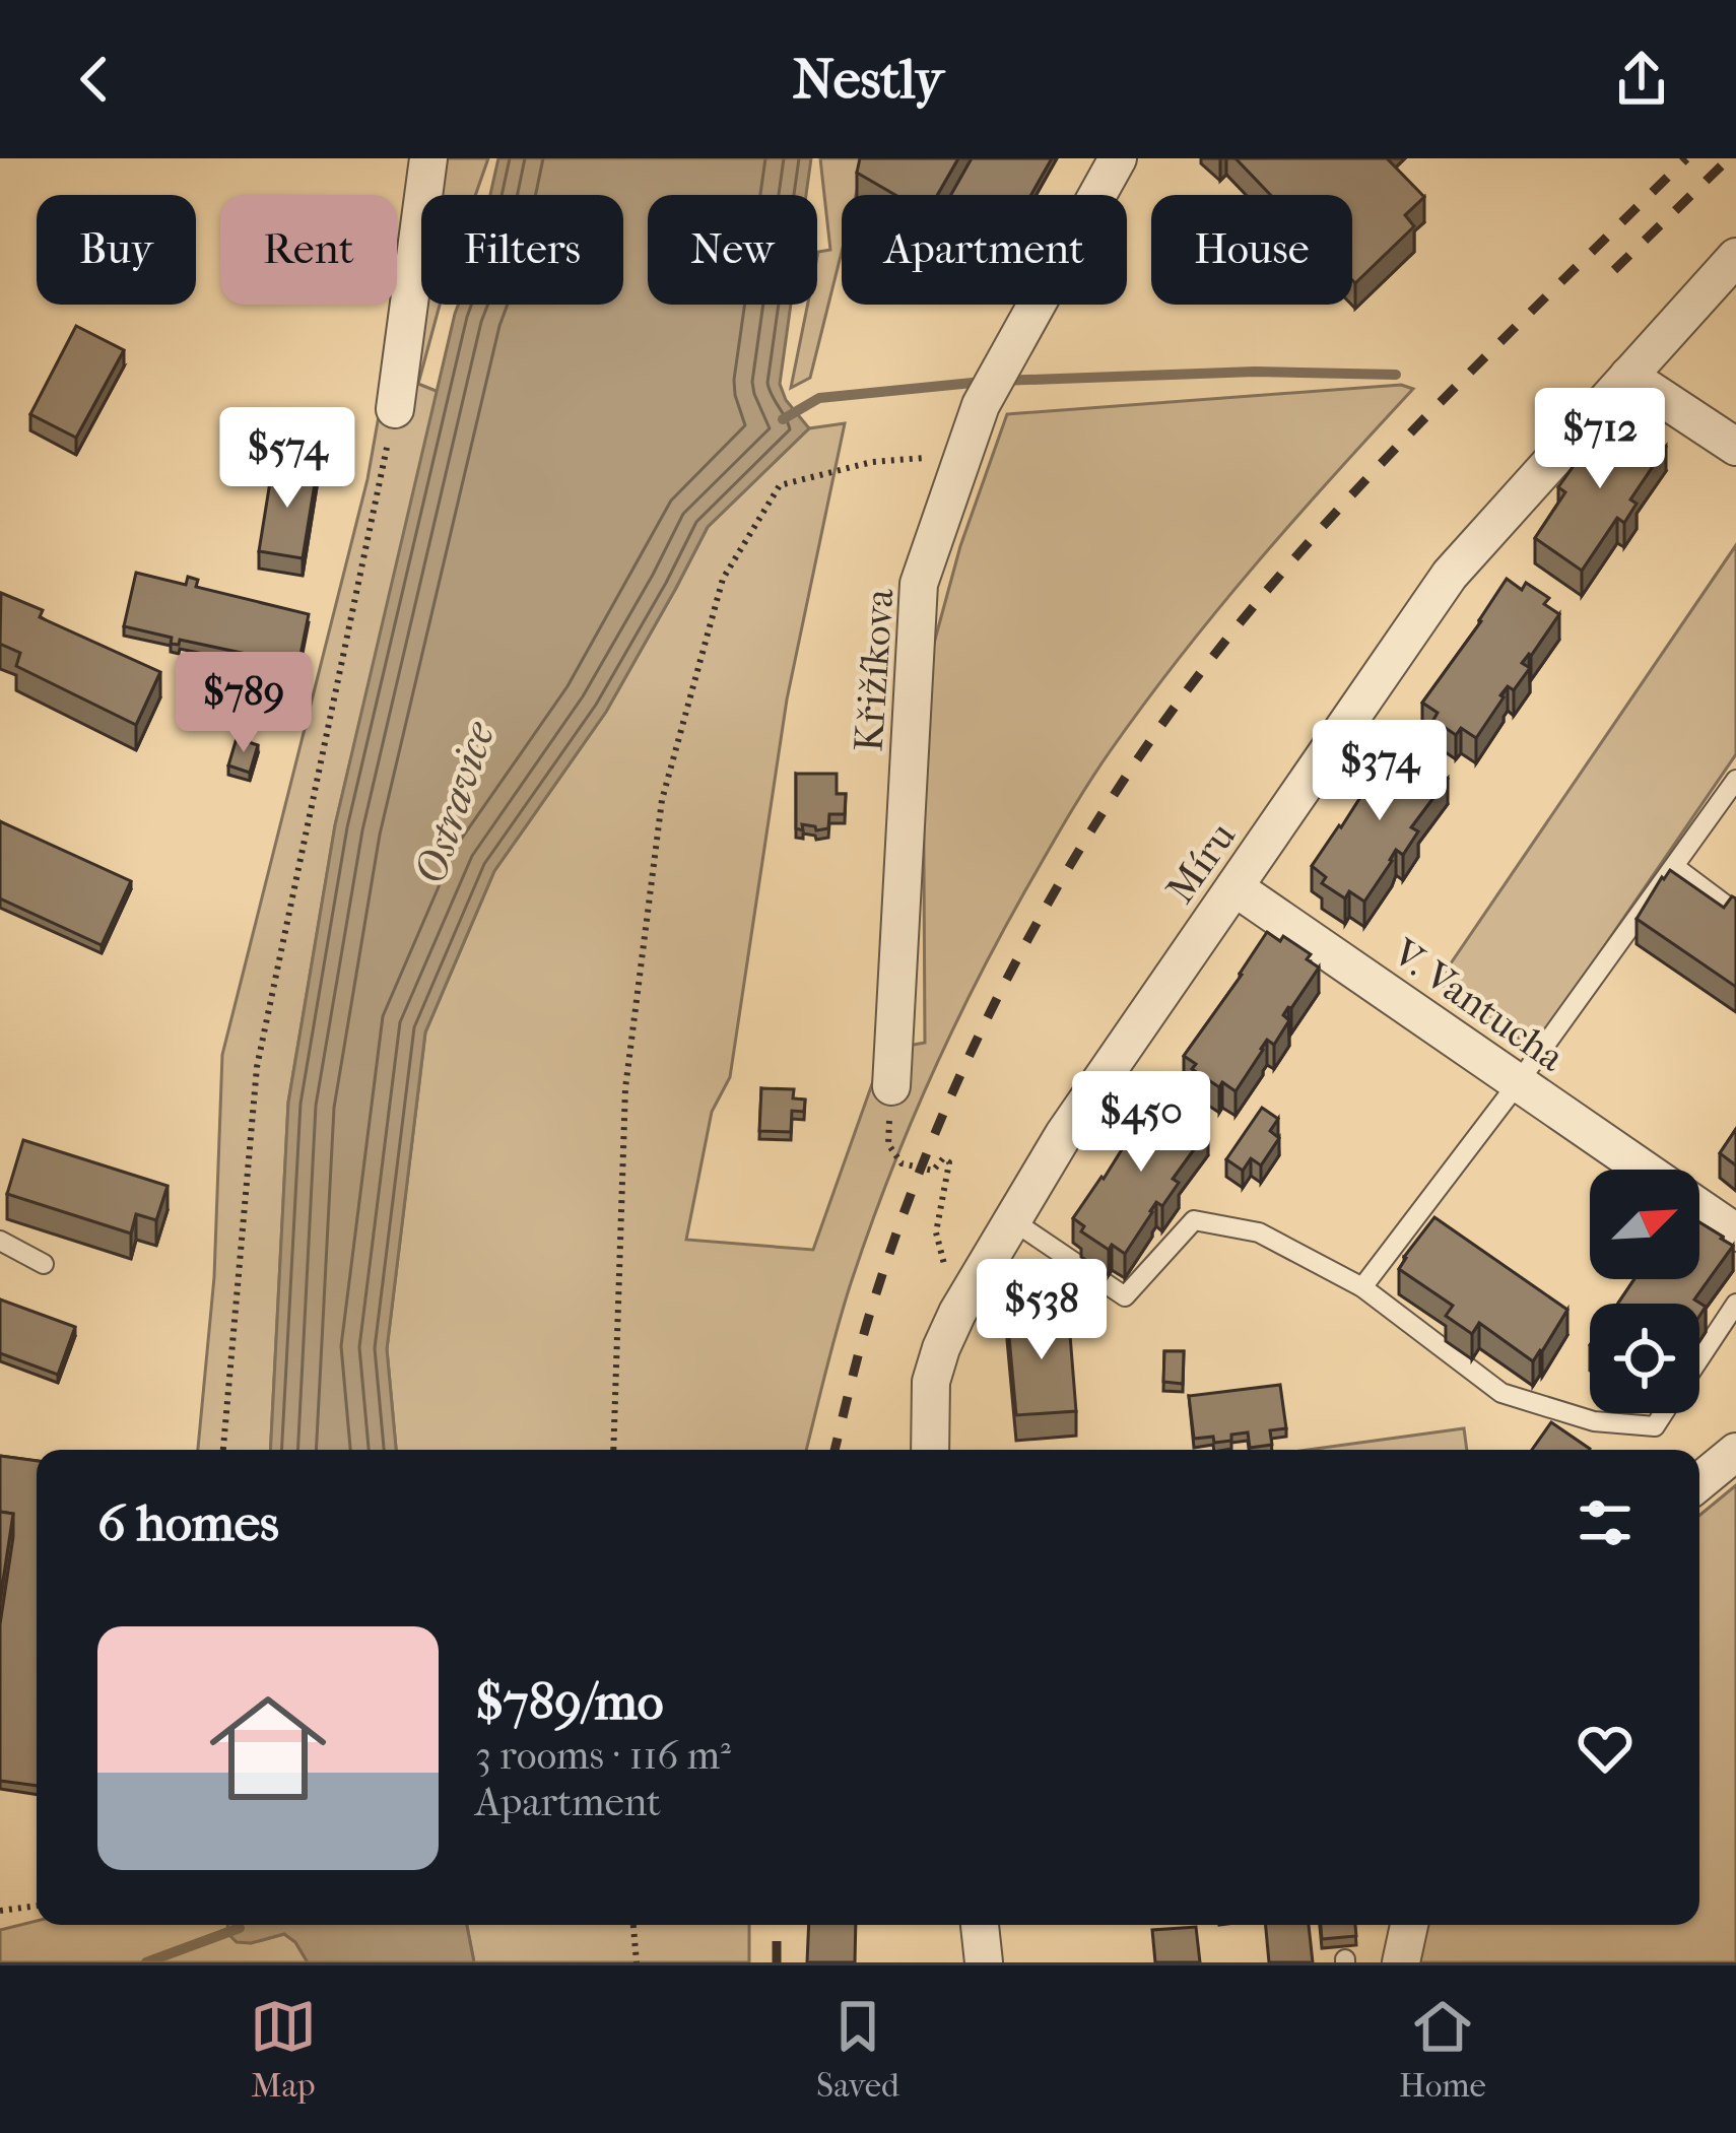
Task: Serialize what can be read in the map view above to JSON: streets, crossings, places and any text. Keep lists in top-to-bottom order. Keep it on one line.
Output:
{"streets":{"street":["Křižíkova","Míru","V. Vantucha"]},"crossings":[["Míru","V. Vantucha"]],"water":["Ostravice"],"north":"top right","page":{"header":"Nestly","chip":["Buy","Rent","Filters","New","Apartment","House"],"price":["$712","$574","$789","$374","$450","$538"],"heading":"6 homes","list":[{"name":"$789/mo","note":"3 rooms · 116 m² · Apartment"}],"tabs":["Map","Saved","Home"]}}
